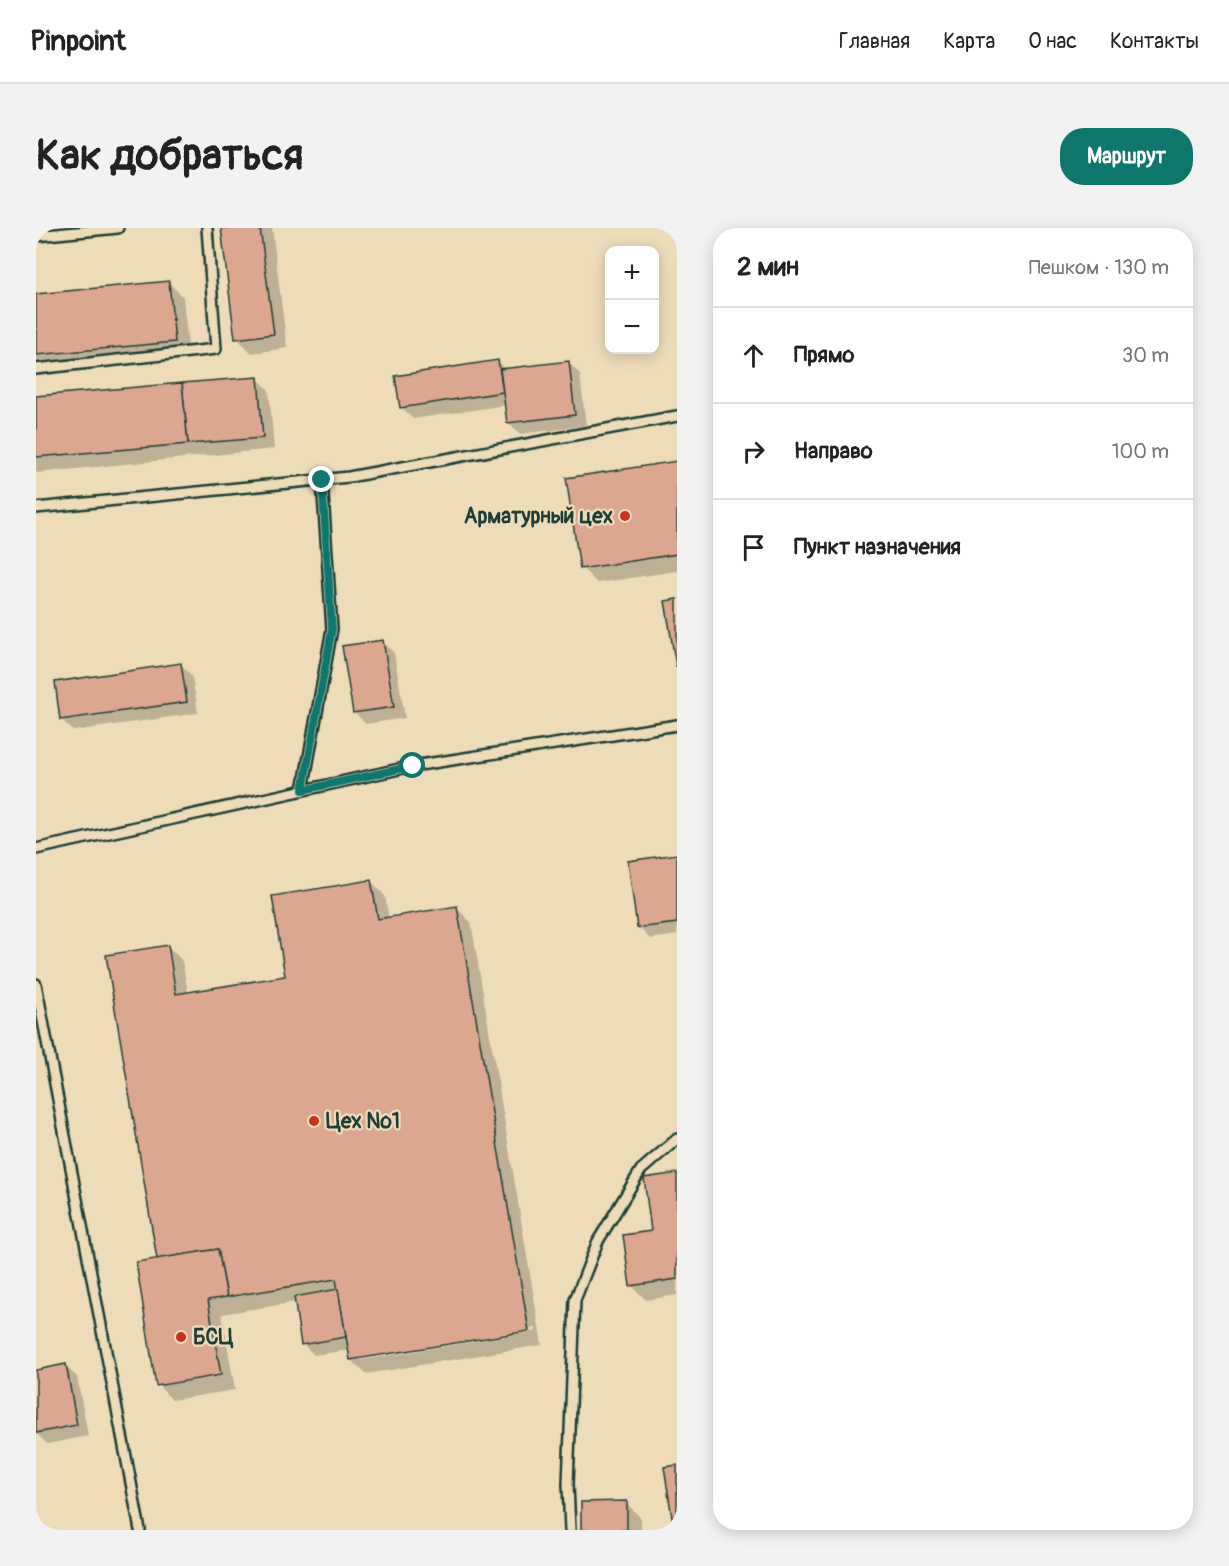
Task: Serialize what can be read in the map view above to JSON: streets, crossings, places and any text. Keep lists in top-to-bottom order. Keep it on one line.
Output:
{"places":["Арматурный цех","Цех №1","БСЦ"],"page":{"header":"Pinpoint","nav":["Главная","Карта","О нас","Контакты"],"buttons":"Маршрут","title":"Как добраться","heading":["2 мин","Пешком · 130 m"],"map_buttons":["+","−"],"list":[["Прямо","30 m"],["Направо","100 m"],"Пункт назначения"]}}
